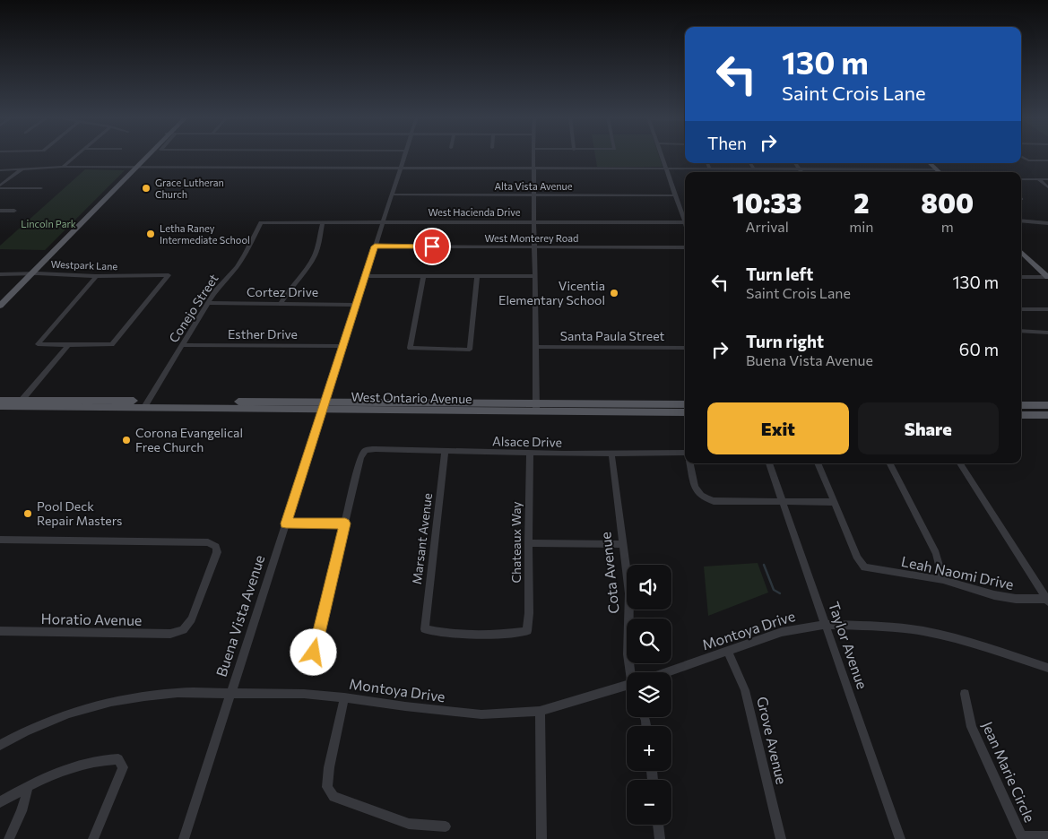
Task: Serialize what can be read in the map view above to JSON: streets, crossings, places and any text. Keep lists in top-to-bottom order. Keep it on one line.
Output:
{"streets":{"main road":["West Ontario Avenue"],"street":["Alta Vista Avenue","West Hacienda Drive","West Monterey Road","Westpark Lane","Cortez Drive","Conejo Street","Esther Drive","Santa Paula Street","Alsace Drive","Marsant Avenue","Chateaux Way","Cota Avenue","Leah Naomi Drive","Buena Vista Avenue","Horatio Avenue","Montoya Drive","Taylor Avenue","Grove Avenue","Jean Marie Circle"]},"crossings":[["Alta Vista Avenue","Buena Vista Avenue"],["West Hacienda Drive","Conejo Street"],["West Hacienda Drive","Buena Vista Avenue"],["West Monterey Road","Buena Vista Avenue"],["Cortez Drive","Conejo Street"],["Cortez Drive","Buena Vista Avenue"],["Conejo Street","Esther Drive"],["Conejo Street","West Ontario Avenue"],["Esther Drive","Buena Vista Avenue"],["West Ontario Avenue","Buena Vista Avenue"],["Alsace Drive","Marsant Avenue"],["Alsace Drive","Chateaux Way"],["Alsace Drive","Cota Avenue"],["Marsant Avenue","Chateaux Way"],["Buena Vista Avenue","Montoya Drive"],["Montoya Drive","Taylor Avenue"],["Montoya Drive","Grove Avenue"]],"parks":["Lincoln Park"],"places":["Grace Lutheran Church","Letha Raney Intermediate School","Vicentia Elementary School","Corona Evangelical Free Church","Pool Deck Repair Masters"],"page":{"turn":["130 m","Saint Crois Lane"],"then":"Then","eta":["10:33","Arrival","2","min","800","m"],"list":[{"name":"Turn left","note":"Saint Crois Lane","value":"130 m"},{"name":"Turn right","note":"Buena Vista Avenue","value":"60 m"}],"buttons":["Exit","Share"],"map_buttons":["+","−"]}}
